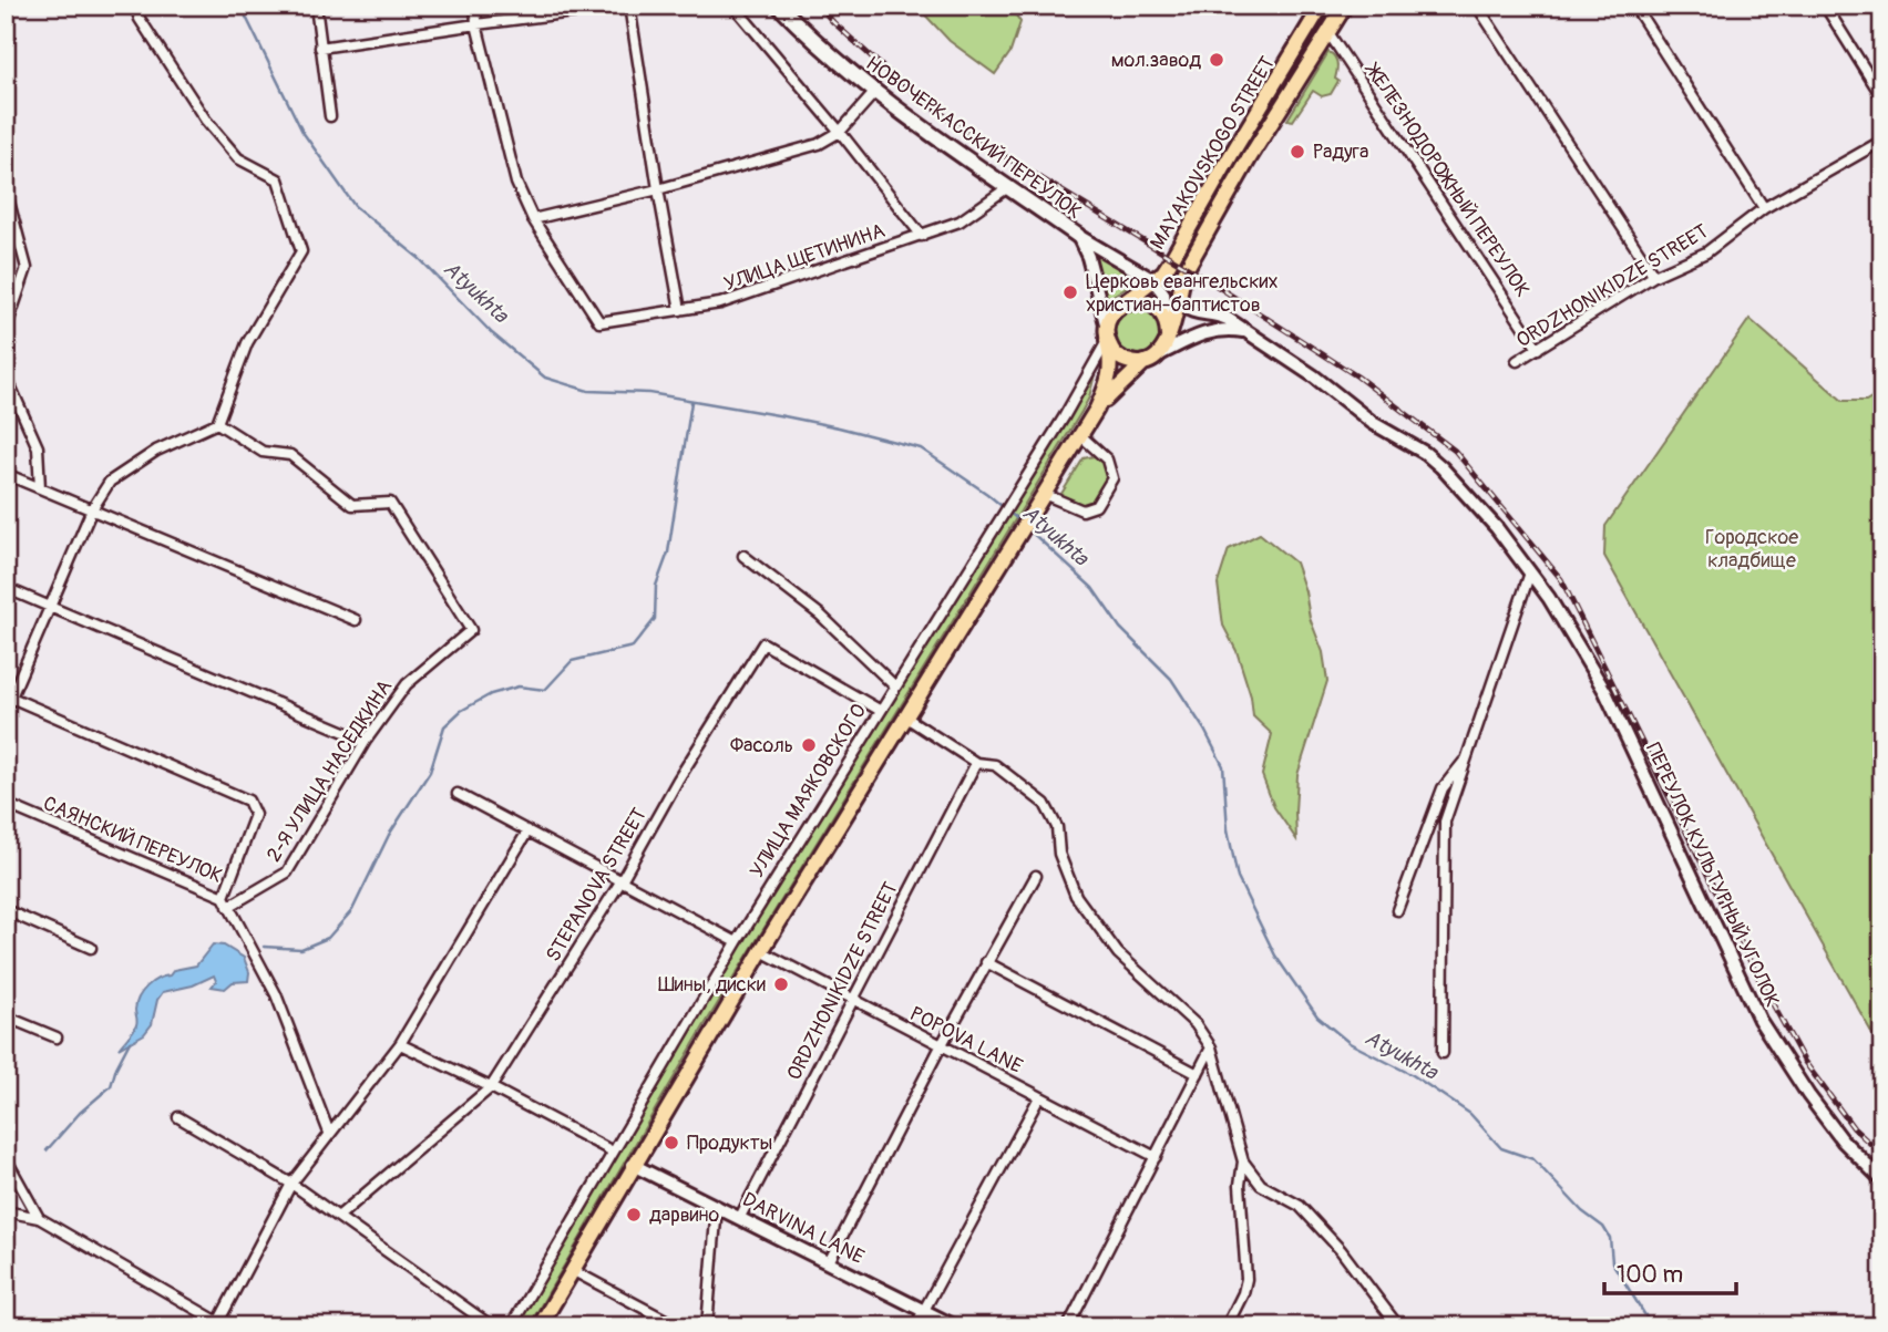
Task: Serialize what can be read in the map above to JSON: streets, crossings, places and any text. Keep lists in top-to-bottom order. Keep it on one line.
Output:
{"streets":{"main road":["НОВОЧЕРКАССКИЙ ПЕРЕУЛОК","MAYAKOVSKOGO STREET"],"street":["ЖЕЛЕЗНОДОРОЖНЫЙ ПЕРЕУЛОК","УЛИЦА ЩЕТИНИНА","ORDZHONIKIDZE STREET","2-Я УЛИЦА НАСЕДКИНА","УЛИЦА МАЯКОВСКОГО","САЯНСКИЙ ПЕРЕУЛОК","ПЕРЕУЛОК КУЛЬТУРНЫЙ УГОЛОК","STEPANOVA STREET","POPOVA LANE","DARVINA LANE"]},"crossings":[["НОВОЧЕРКАССКИЙ ПЕРЕУЛОК","УЛИЦА ЩЕТИНИНА"],["MAYAKOVSKOGO STREET","УЛИЦА МАЯКОВСКОГО"],["ЖЕЛЕЗНОДОРОЖНЫЙ ПЕРЕУЛОК","ORDZHONIKIDZE STREET"],["ORDZHONIKIDZE STREET","POPOVA LANE"],["ORDZHONIKIDZE STREET","DARVINA LANE"],["2-Я УЛИЦА НАСЕДКИНА","САЯНСКИЙ ПЕРЕУЛОК"],["УЛИЦА МАЯКОВСКОГО","STEPANOVA STREET"]],"water":["Atyukhta"],"parks":["Городское кладбище"],"places":["мол.завод","Радуга","Церковь евангельских христиан-баптистов","Фасоль","Шины, диски","Продукты","дарвино"],"scale_bar":"100 m"}
